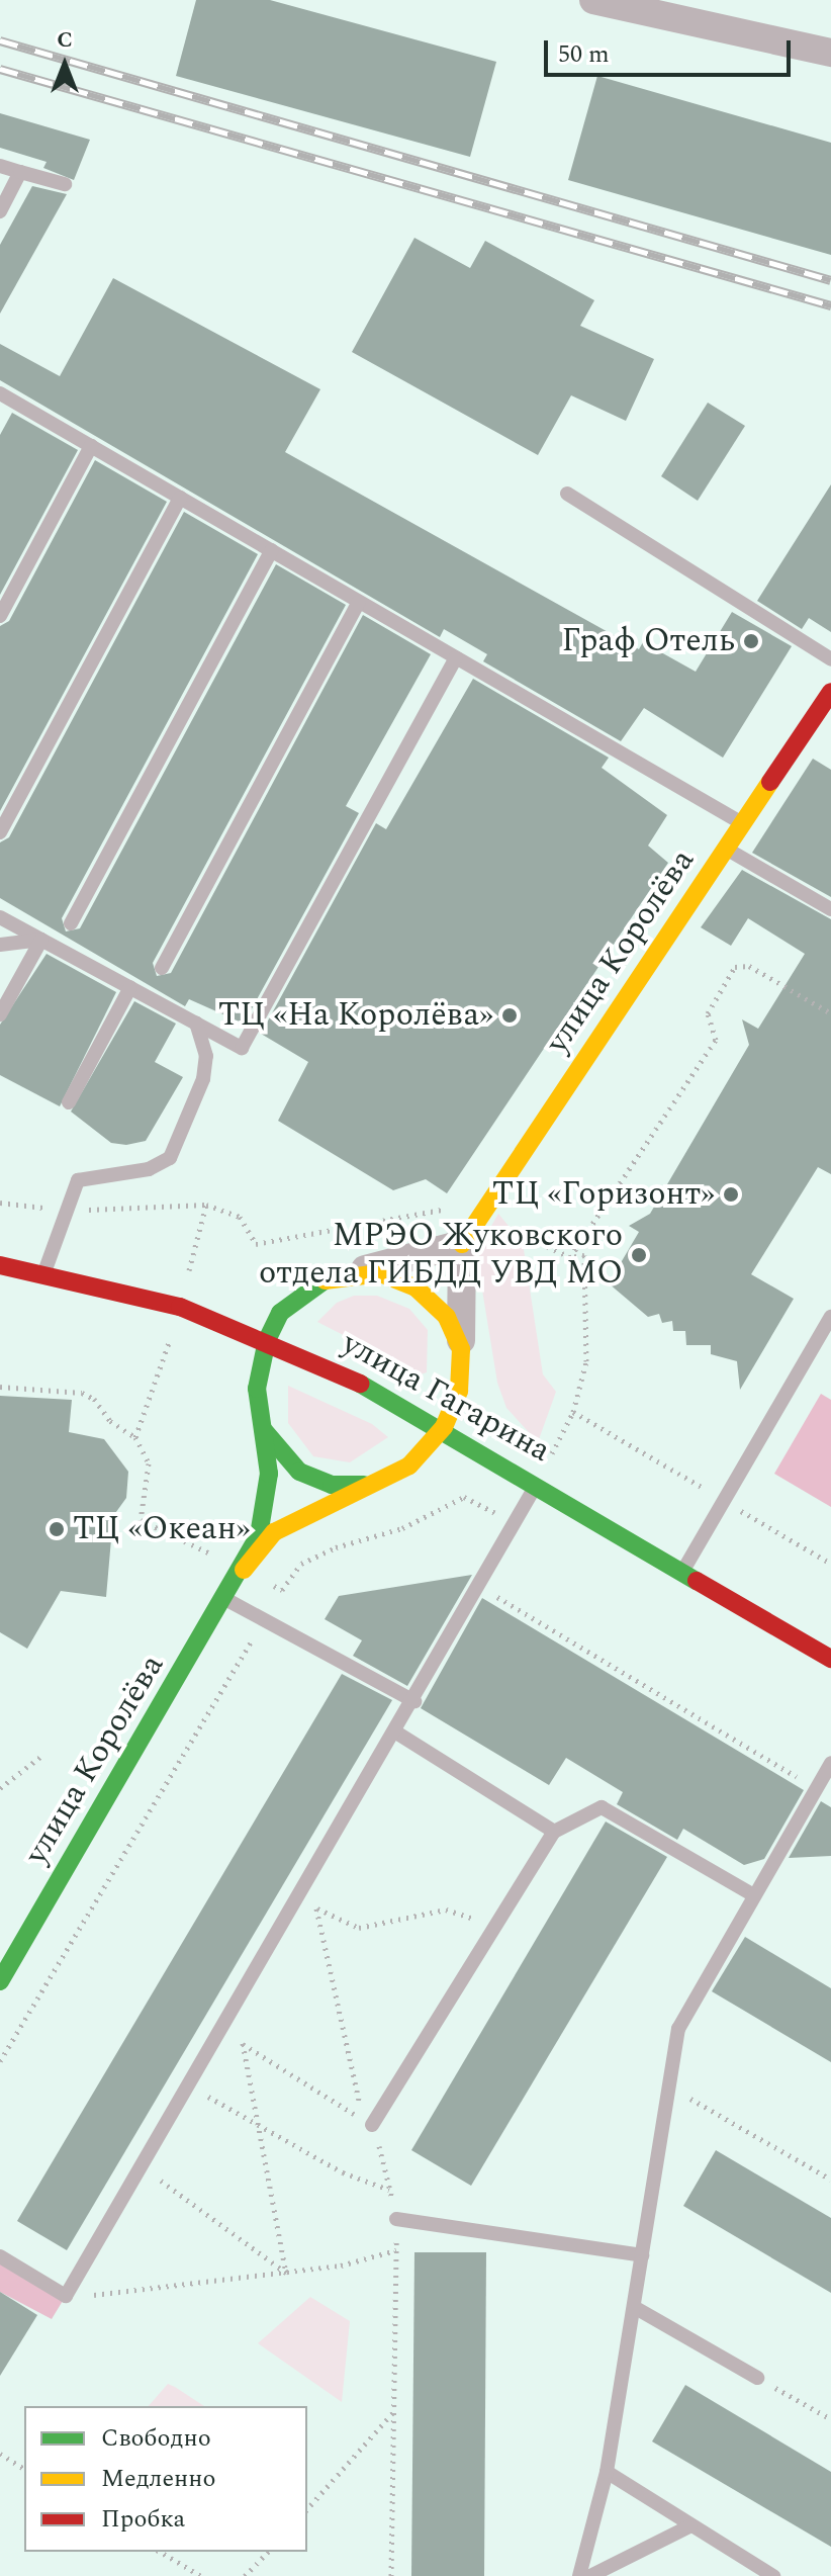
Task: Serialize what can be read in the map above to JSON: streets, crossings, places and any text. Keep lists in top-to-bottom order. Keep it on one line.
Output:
{"streets":{"main road":["улица Королёва","улица Гагарина"]},"places":["Граф Отель","ТЦ «На Королёва»","ТЦ «Горизонт»","МРЭО Жуковского отдела ГИБДД УВД МО","ТЦ «Океан»"],"legend":["Свободно","Медленно","Пробка"],"scale_bar":"50 m","north":"top"}
